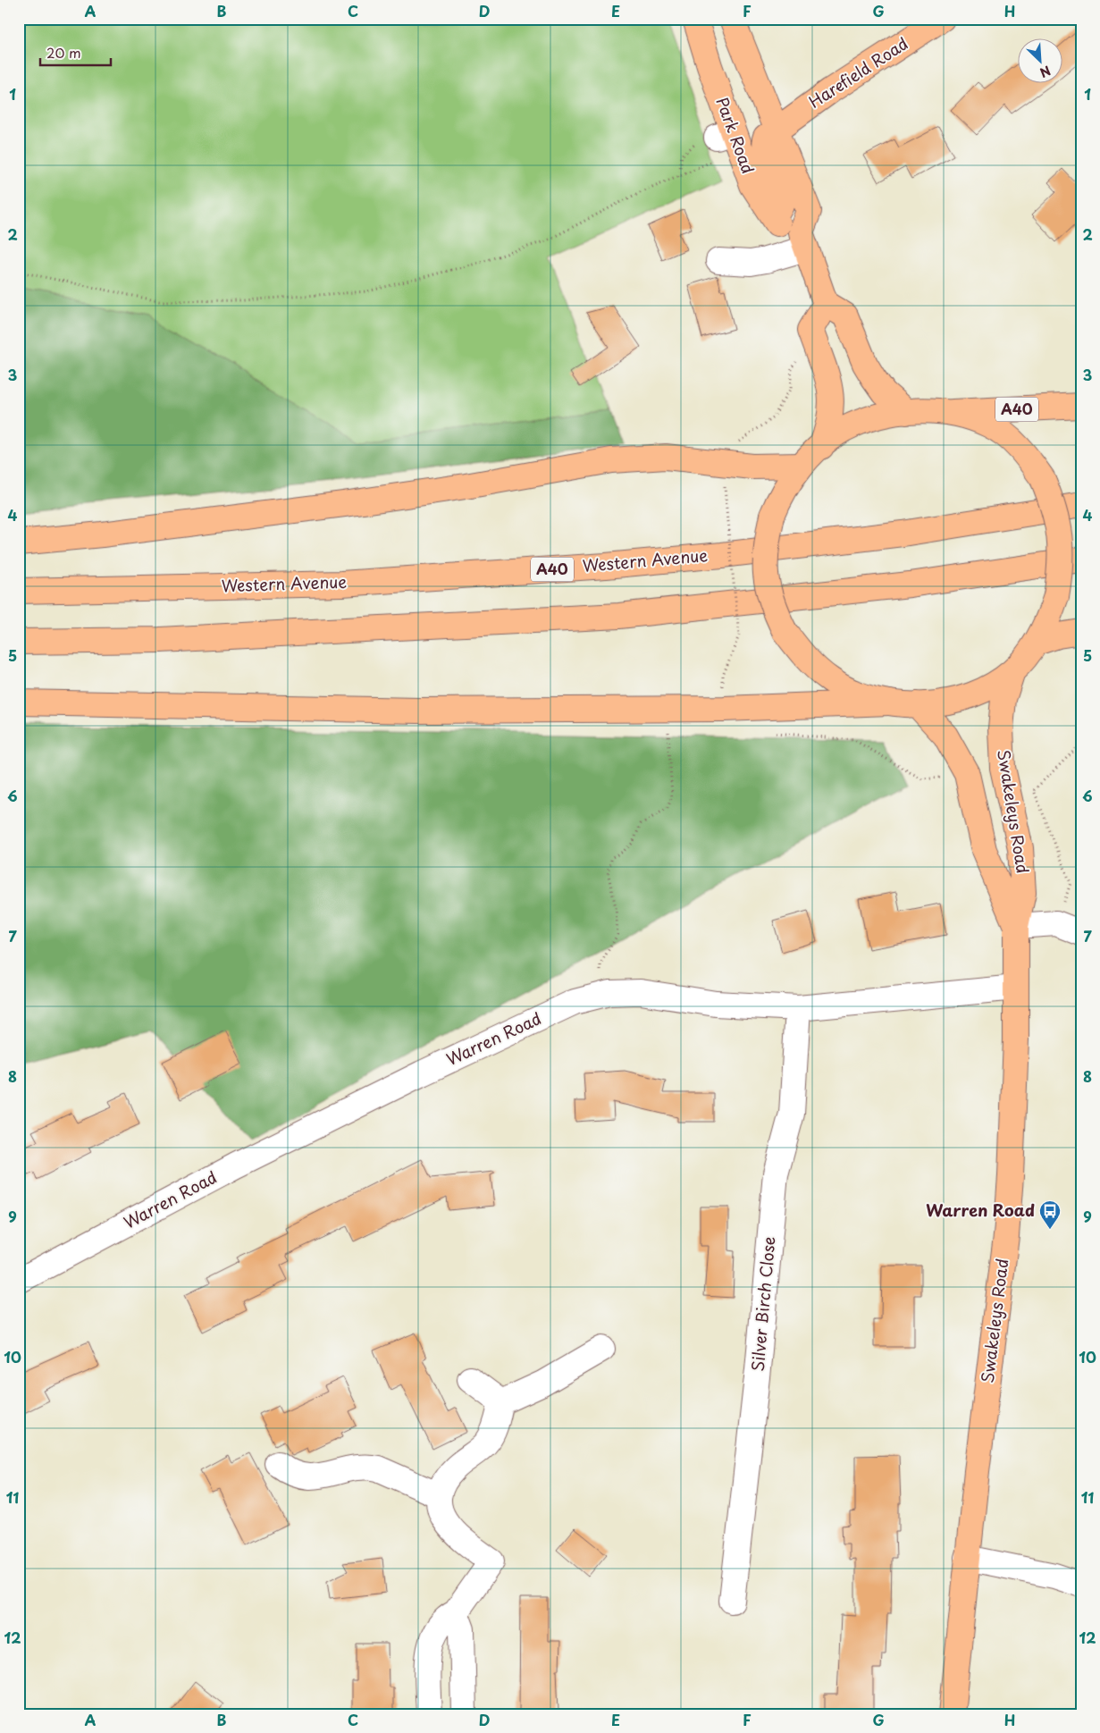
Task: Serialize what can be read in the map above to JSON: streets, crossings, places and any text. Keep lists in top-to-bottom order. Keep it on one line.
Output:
{"streets":{"main road":["Harefield Road","Park Road","A40","Western Avenue","Swakeleys Road"],"street":["Warren Road","Silver Birch Close"]},"crossings":[["Swakeleys Road","Warren Road"],["Warren Road","Silver Birch Close"]],"places":{"bus stop":["Warren Road"]},"scale_bar":"20 m","north":"bottom right","grid":{"columns":["A","B","C","D","E","F","G","H"],"rows":["1","2","3","4","5","6","7","8","9","10","11","12"]}}
